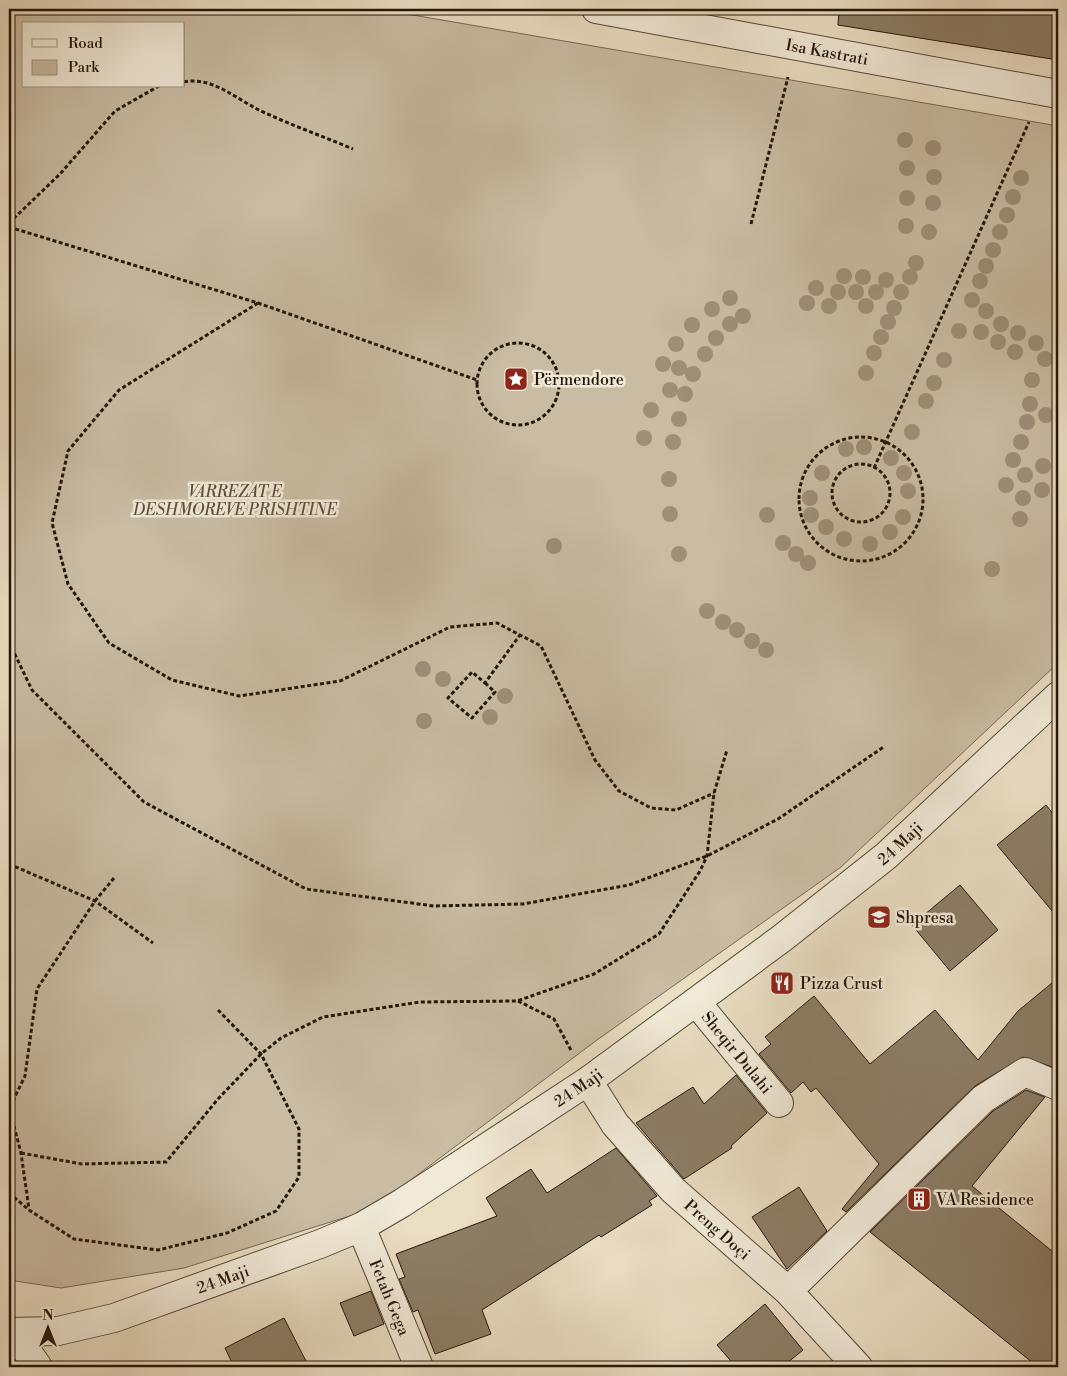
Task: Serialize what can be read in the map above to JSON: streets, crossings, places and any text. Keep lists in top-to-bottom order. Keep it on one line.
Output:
{"streets":{"street":["Isa Kastrati","24 Maji","Sheqir Dulahi","Preng Doçi","Fetah Gega"]},"crossings":[["24 Maji","Sheqir Dulahi"],["24 Maji","Preng Doçi"],["24 Maji","Fetah Gega"]],"parks":["VARREZAT E DESHMOREVE PRISHTINE"],"places":{"place":["Përmendore"],"school or university":["Shpresa"],"restaurant":["Pizza Crust"],"building":["VA Residence"]},"legend":["Road","Park"],"north":"top"}
